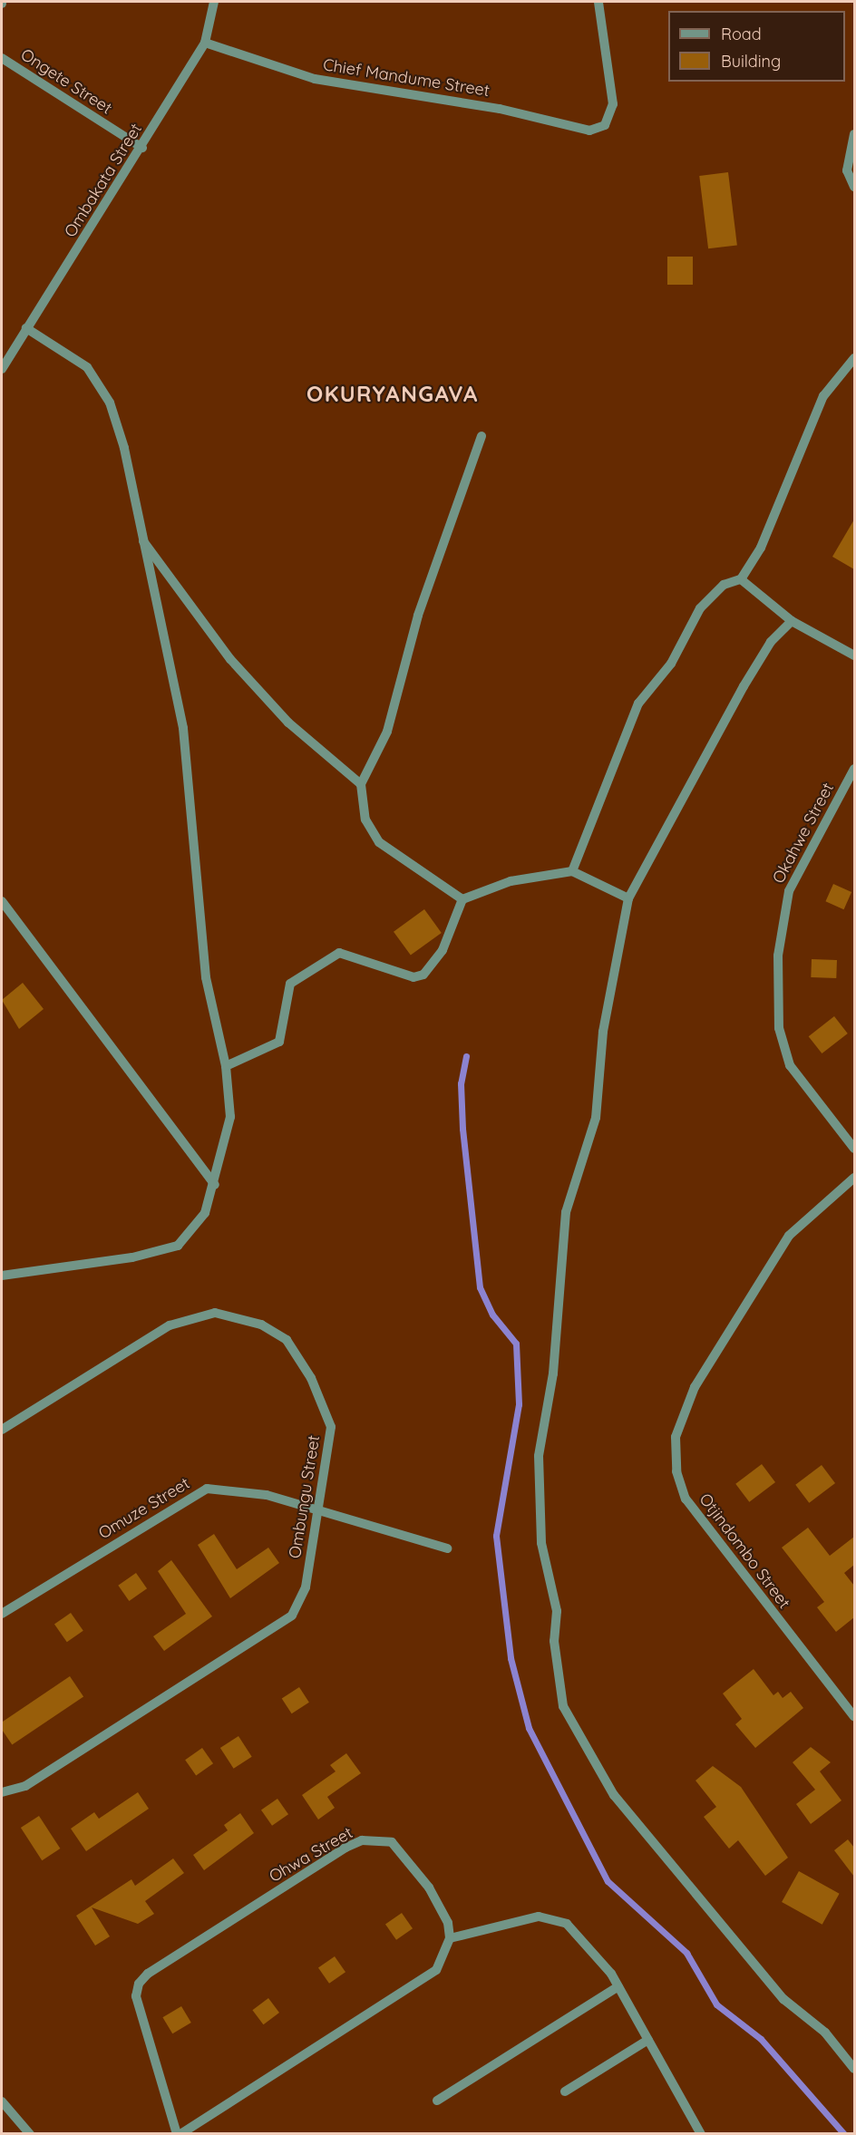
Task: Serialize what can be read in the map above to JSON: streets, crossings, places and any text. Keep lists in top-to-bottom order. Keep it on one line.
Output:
{"streets":{"street":["Chief Mandume Street","Ongete Street","Ombakata Street","Okahwe Street","Ombungu Street","Omuze Street","Otjindombo Street","Ohwa Street"]},"crossings":[["Chief Mandume Street","Ombakata Street"],["Ongete Street","Ombakata Street"],["Ombungu Street","Omuze Street"]],"districts":["OKURYANGAVA"],"legend":["Road","Building"]}
